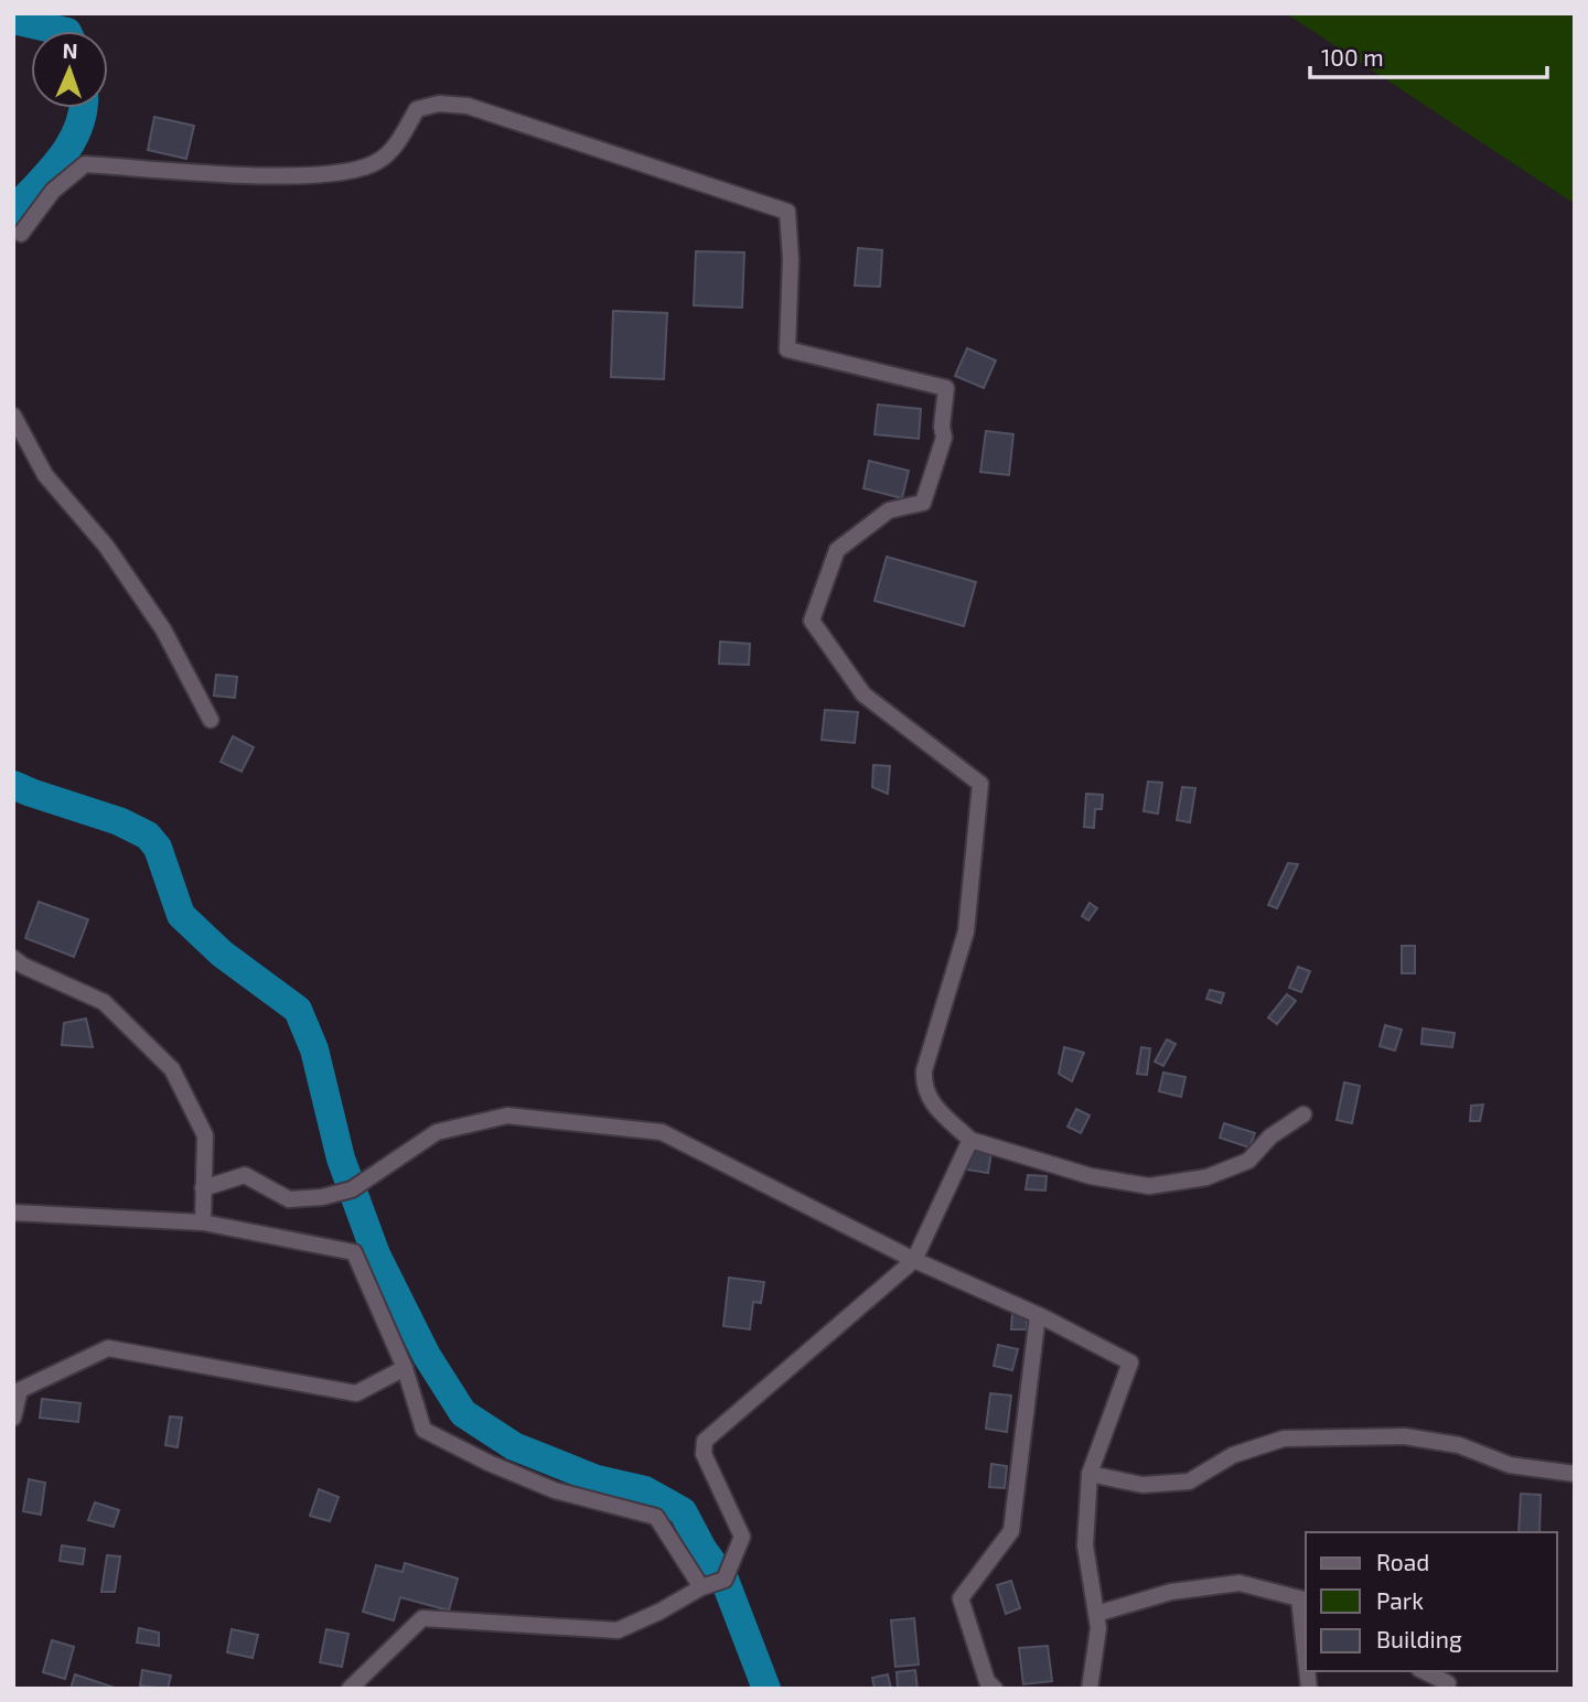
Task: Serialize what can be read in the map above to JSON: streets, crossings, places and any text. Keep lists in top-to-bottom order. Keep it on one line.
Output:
{"legend":["Road","Park","Building"],"scale_bar":"100 m","north":"top"}
